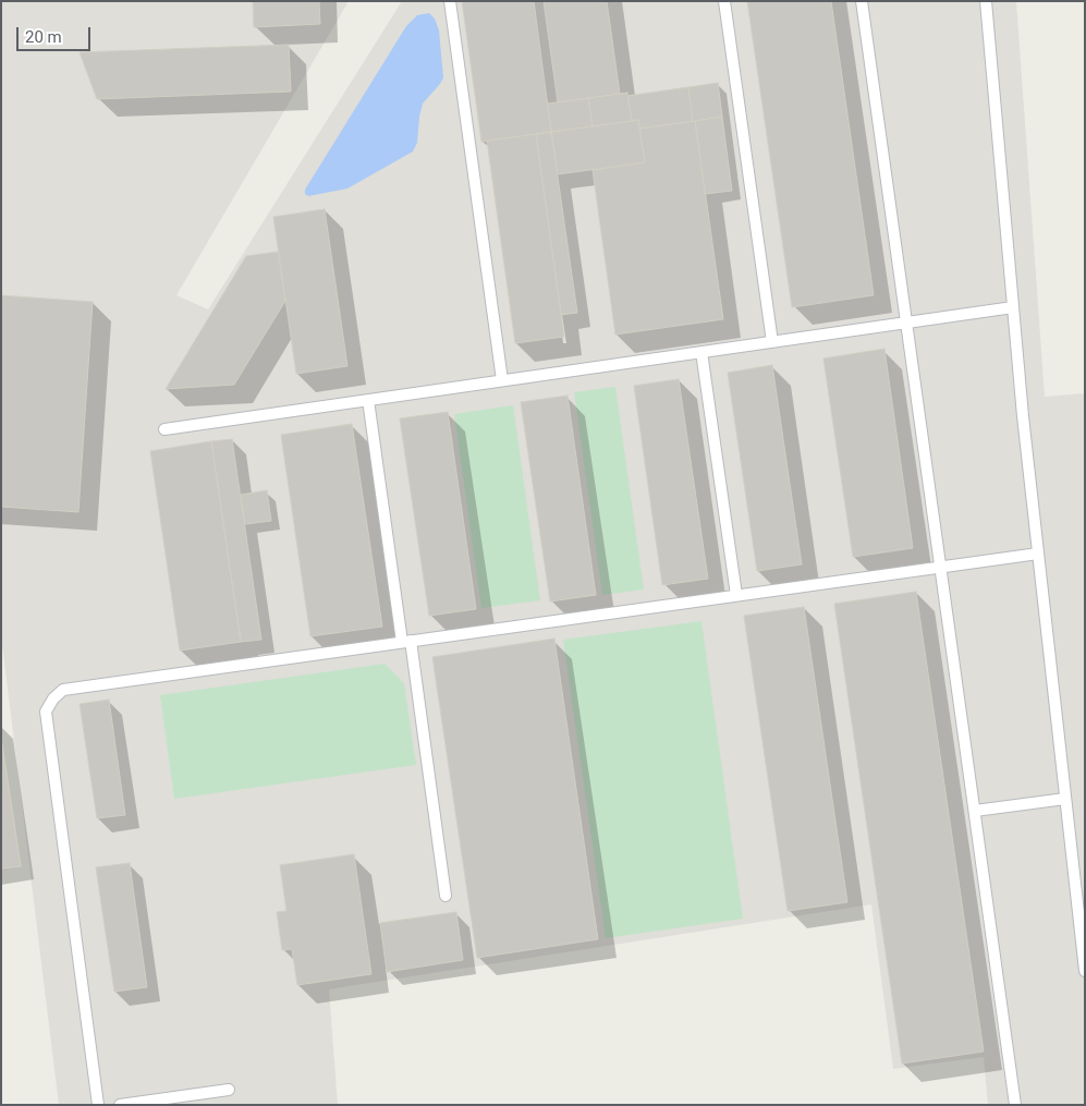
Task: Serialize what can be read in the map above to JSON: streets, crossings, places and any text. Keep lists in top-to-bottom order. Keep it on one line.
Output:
{"scale_bar":"20 m"}
